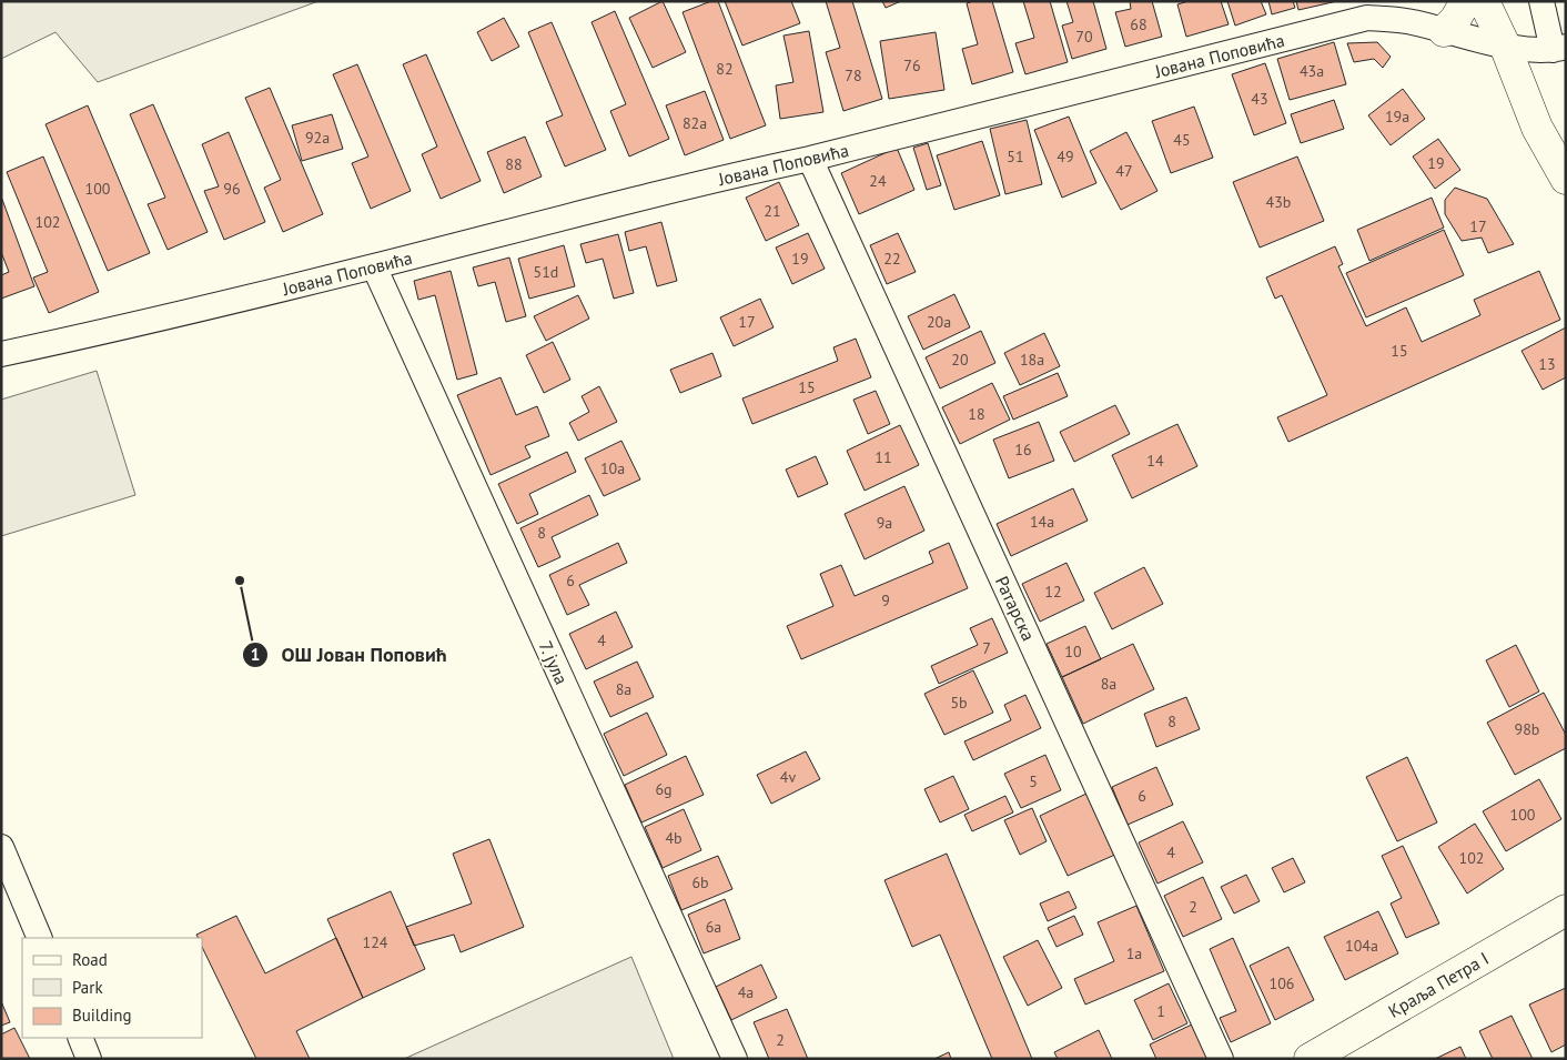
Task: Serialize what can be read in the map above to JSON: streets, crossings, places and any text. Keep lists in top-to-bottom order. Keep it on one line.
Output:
{"streets":{"main road":["Краља Петра I"],"street":["Јована Поповића","Ратарска","7. јула"]},"crossings":[["Јована Поповића","Ратарска"],["Јована Поповића","7. јула"]],"places":["ОШ Јован Поповић"],"house_numbers":["68","70","76","82","43a","78","43","19a","82a","92a","45","51","49","19","88","47","24","100","96","43b","21","102","17","19","22","51d","17","20a","15","20","18a","13","15","18","16","11","14","10a","14a","9a","8","6","12","9","4","7","10","8a","8a","5b","8","98b","4v","5","6g","6","100","4b","4","102","6b","2","6a","124","104a","1a","106","4a","1","2"],"legend":["Road","Park","Building"]}
